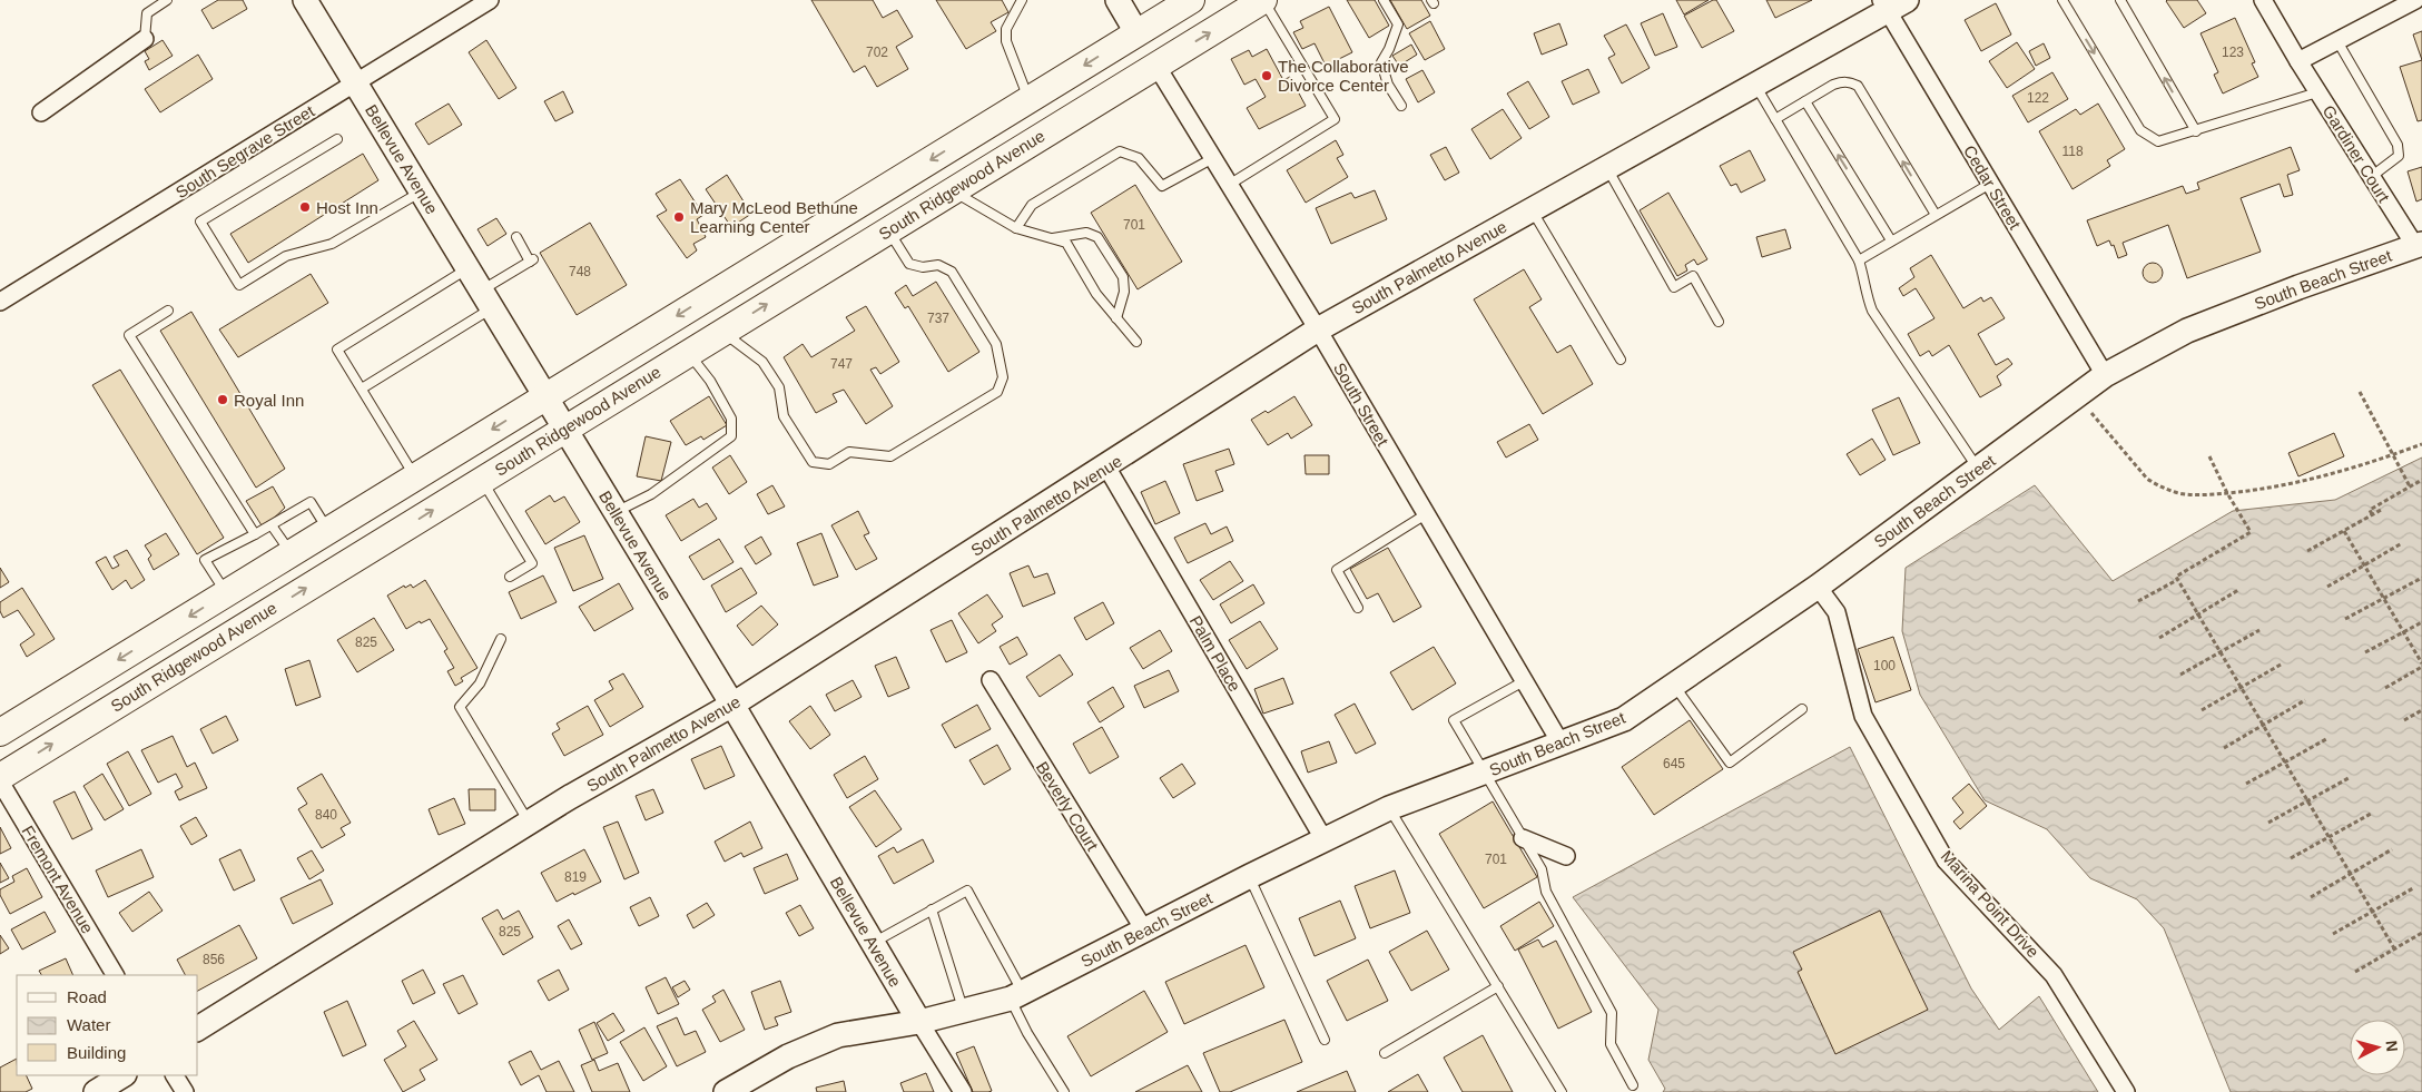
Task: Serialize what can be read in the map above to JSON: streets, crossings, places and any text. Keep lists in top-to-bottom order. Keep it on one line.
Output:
{"streets":{"main road":["South Ridgewood Avenue"],"street":["South Segrave Street","Gardiner Court","Bellevue Avenue","Cedar Street","South Palmetto Avenue","South Beach Street","South Street","Palm Place","Beverly Court","Fremont Avenue","Marina Point Drive"]},"crossings":[["South Segrave Street","Bellevue Avenue"],["Gardiner Court","South Beach Street"],["Bellevue Avenue","South Ridgewood Avenue"],["Bellevue Avenue","South Palmetto Avenue"],["Bellevue Avenue","South Beach Street"],["South Ridgewood Avenue","South Street"],["Cedar Street","South Palmetto Avenue"],["Cedar Street","South Beach Street"],["South Palmetto Avenue","South Street"],["South Palmetto Avenue","Palm Place"],["South Beach Street","South Street"],["South Beach Street","Palm Place"],["South Beach Street","Beverly Court"],["South Beach Street","Marina Point Drive"]],"places":["The Collaborative Divorce Center","Host Inn","Mary McLeod Bethune Learning Center","Royal Inn"],"house_numbers":["702","123","122","118","701","748","737","747","825","100","645","840","701","819","825","856"],"legend":["Road","Water","Building"],"north":"right"}
